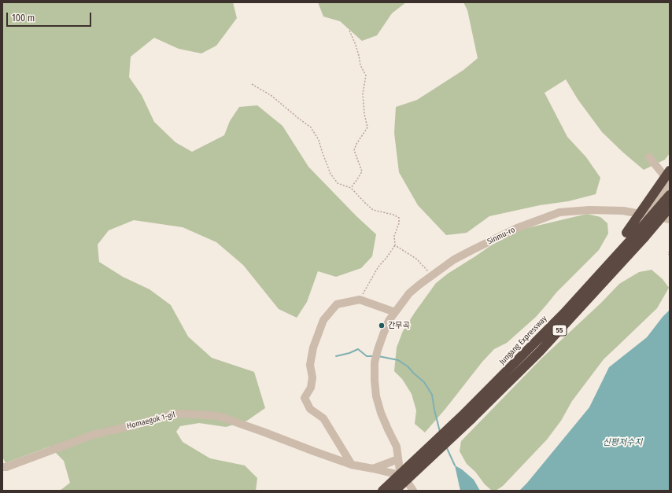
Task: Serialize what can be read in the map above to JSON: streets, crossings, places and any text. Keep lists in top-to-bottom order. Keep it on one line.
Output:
{"streets":{"highway":["55","Jungang Expressway"],"street":["Sinmu-ro","Homaegok 1-gil"]},"water":["신평저수지"],"places":["간무곡"],"scale_bar":"100 m"}
